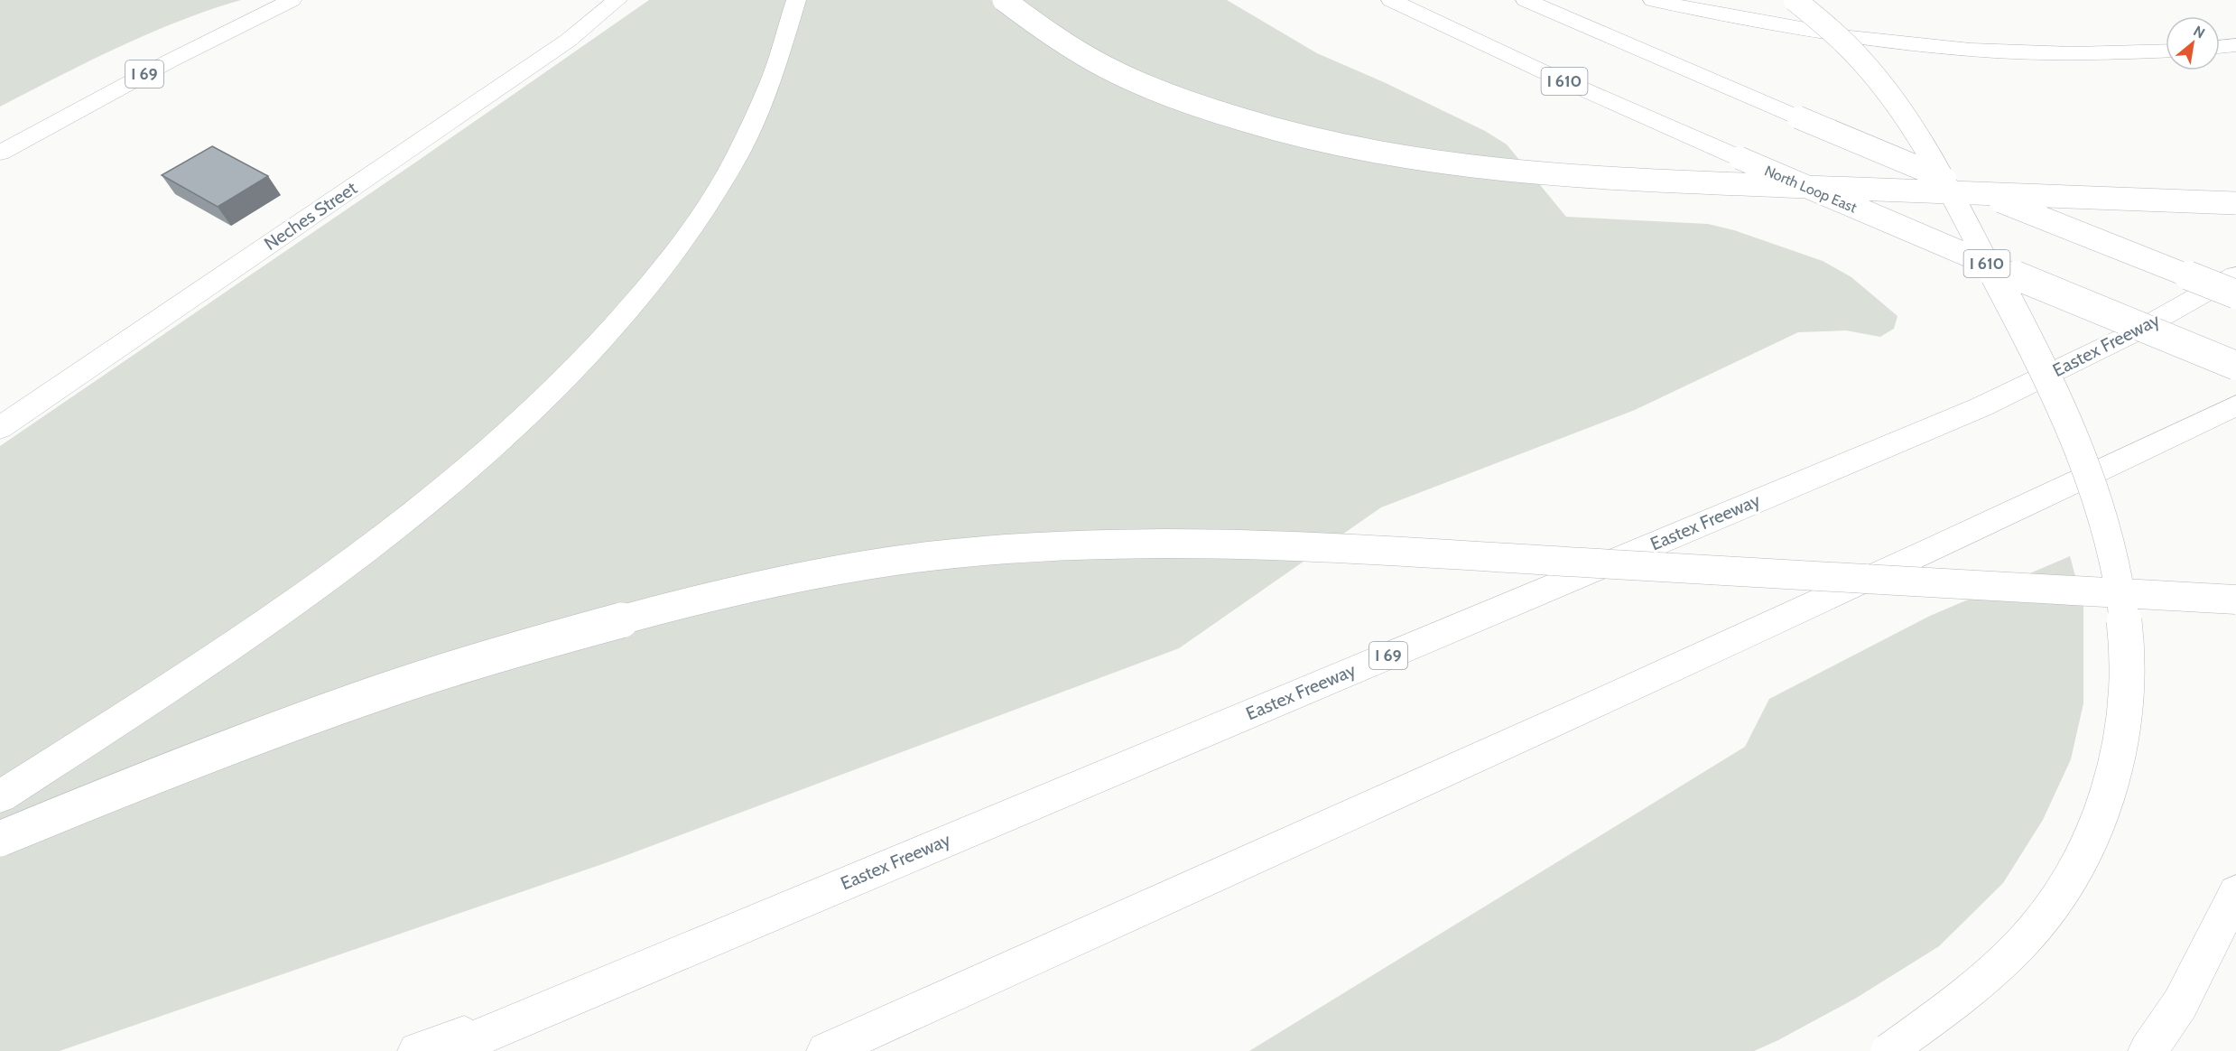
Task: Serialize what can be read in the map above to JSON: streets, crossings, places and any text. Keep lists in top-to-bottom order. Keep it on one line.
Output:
{"streets":{"main road":["I 69","I 610","North Loop East","Neches Street","Eastex Freeway"]},"north":"top right"}
